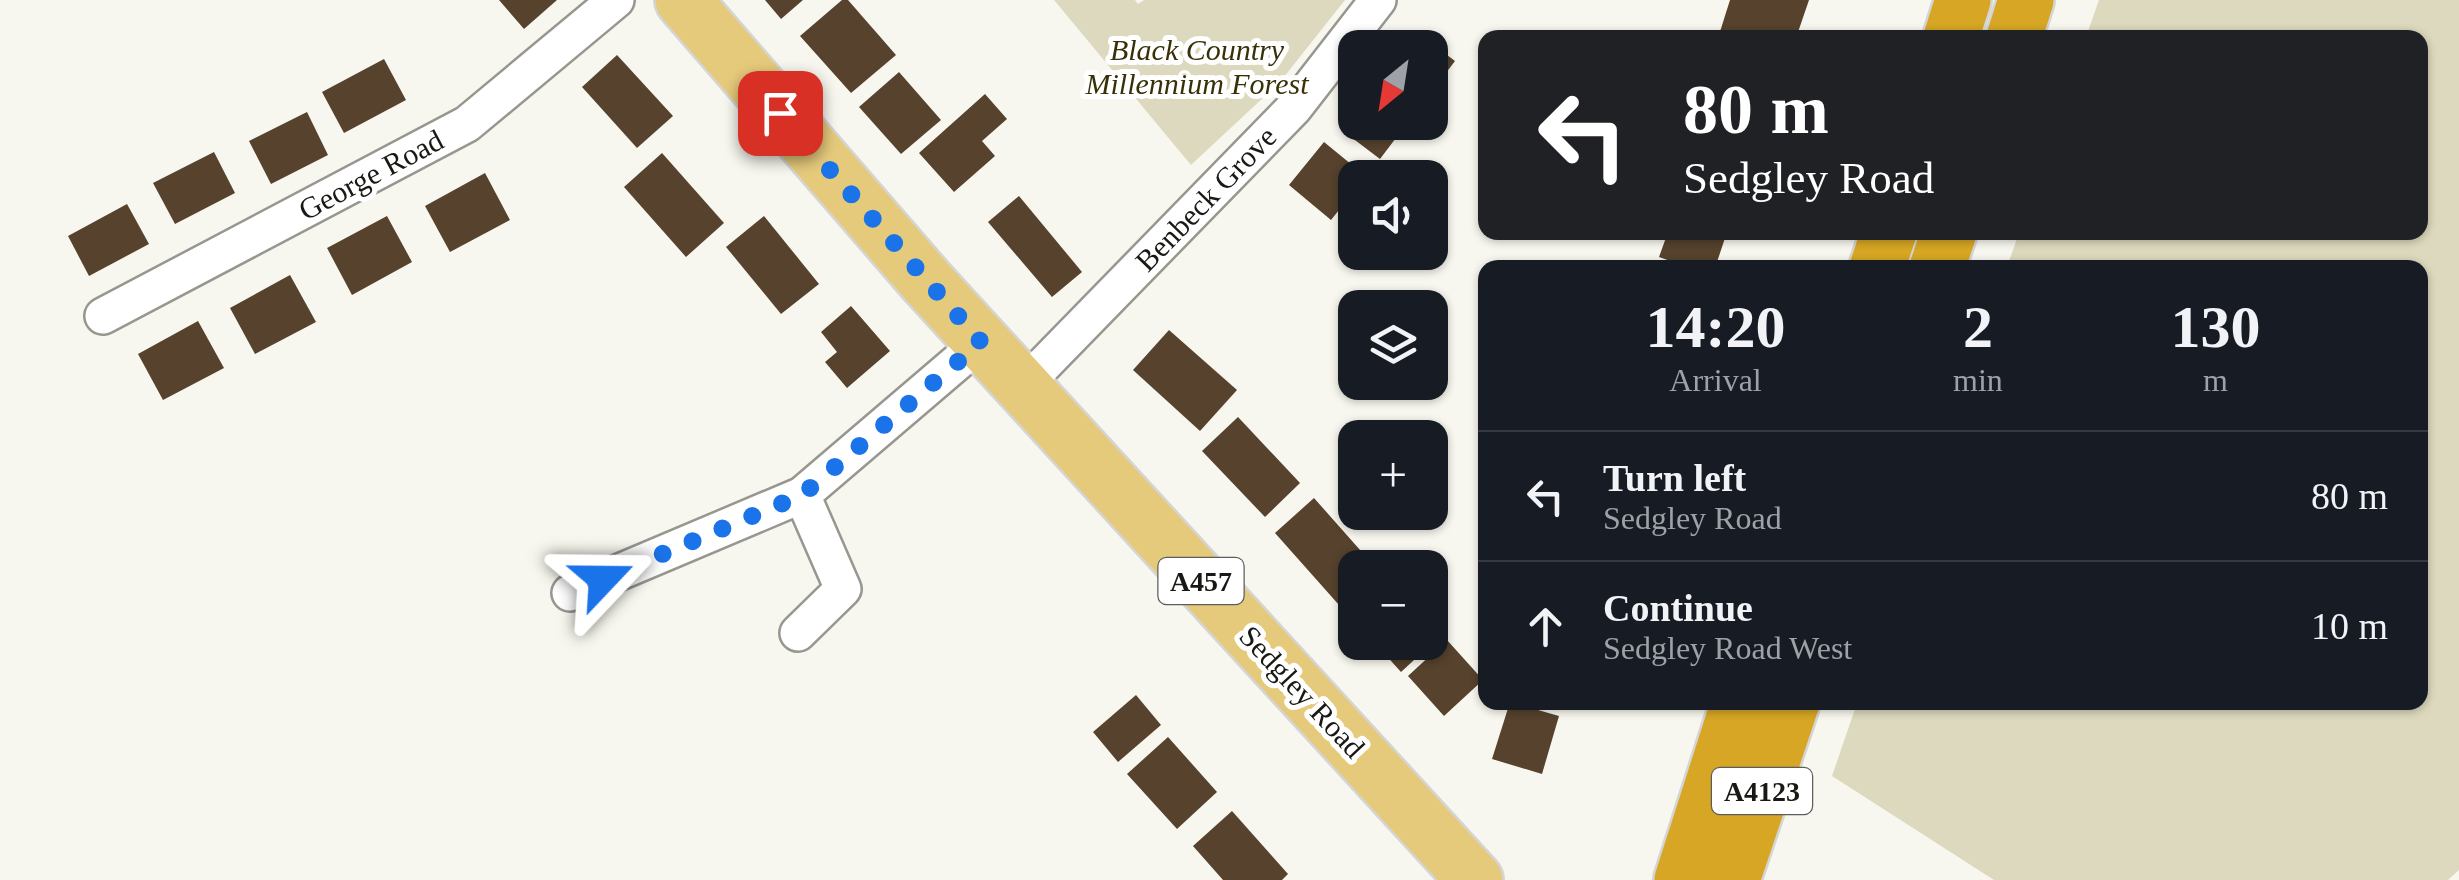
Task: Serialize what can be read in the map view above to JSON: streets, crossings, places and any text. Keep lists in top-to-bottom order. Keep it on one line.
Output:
{"streets":{"highway":["A4123"],"main road":["A457","Sedgley Road"],"street":["George Road","Benbeck Grove"]},"crossings":[["Benbeck Grove","Sedgley Road"]],"parks":["Black Country Millennium Forest"],"north":"bottom left","page":{"map_buttons":["+","−"],"turn":["80 m","Sedgley Road"],"eta":["14:20","Arrival","2","min","130","m"],"list":[{"name":"Turn left","note":"Sedgley Road","value":"80 m"},{"name":"Continue","note":"Sedgley Road West","value":"10 m"}]}}
